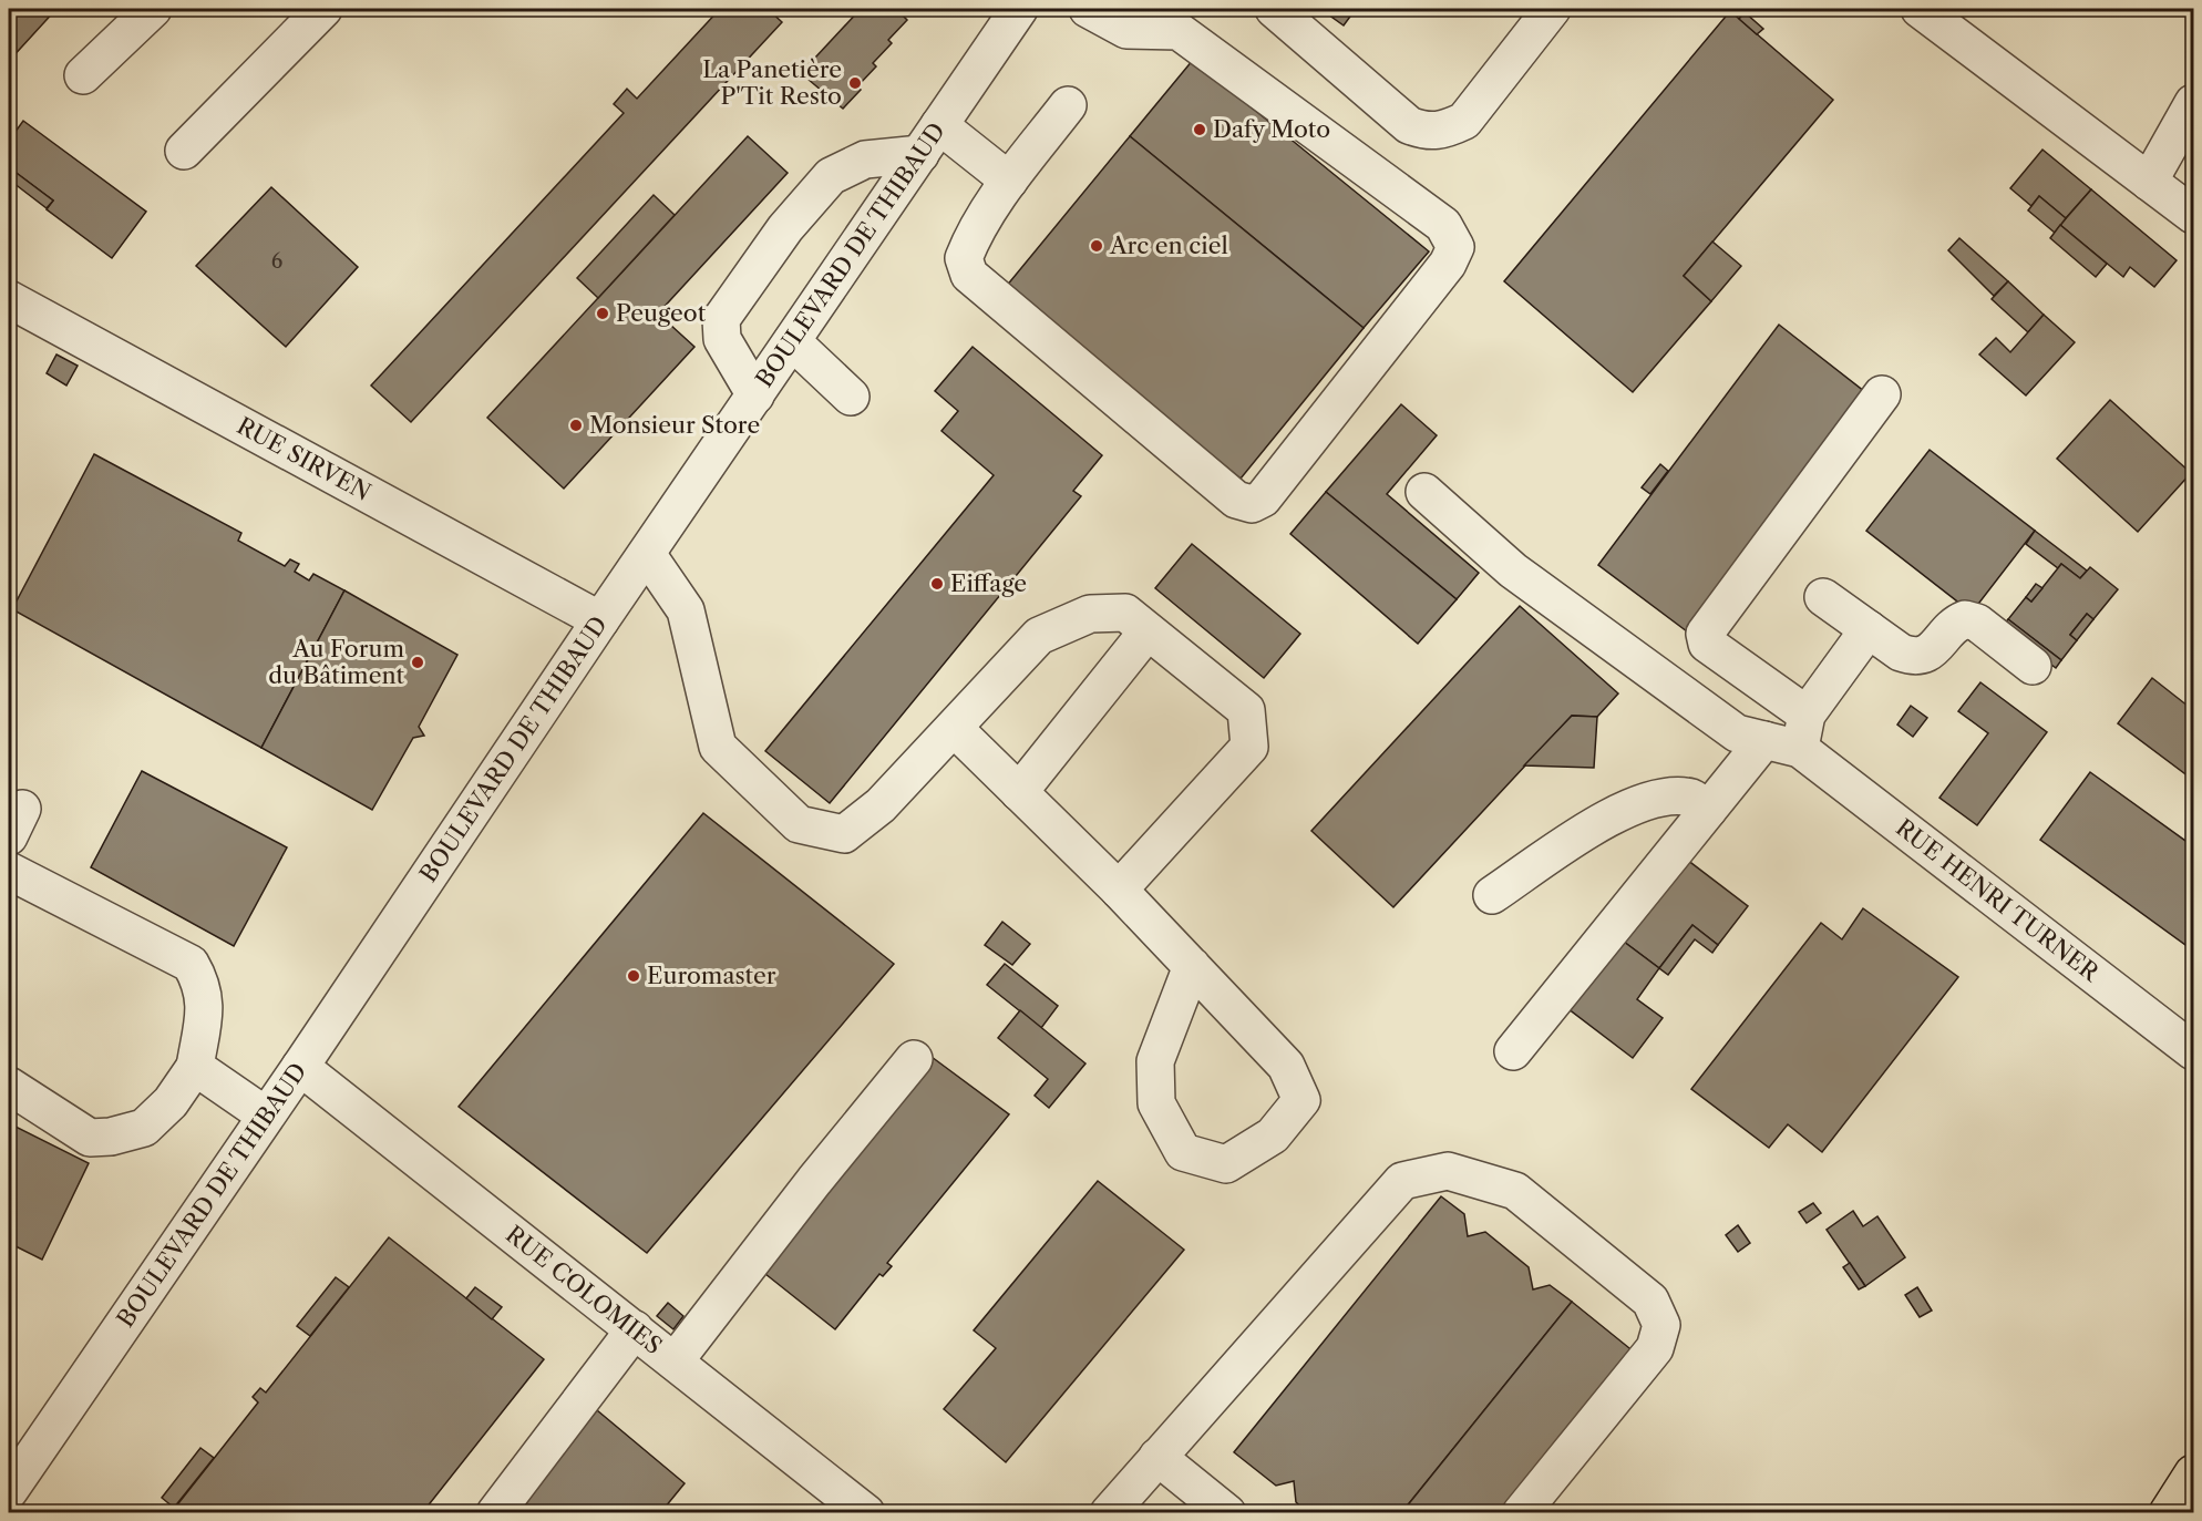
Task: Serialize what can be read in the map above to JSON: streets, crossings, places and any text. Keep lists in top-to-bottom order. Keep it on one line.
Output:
{"streets":{"street":["BOULEVARD DE THIBAUD","RUE SIRVEN","RUE HENRI TURNER","RUE COLOMIES"]},"crossings":[["BOULEVARD DE THIBAUD","RUE SIRVEN"],["BOULEVARD DE THIBAUD","RUE COLOMIES"]],"places":["La Panetière P'Tit Resto","Dafy Moto","Arc en ciel","Peugeot","Monsieur Store","Eiffage","Au Forum du Bâtiment","Euromaster"],"house_numbers":["6"]}
